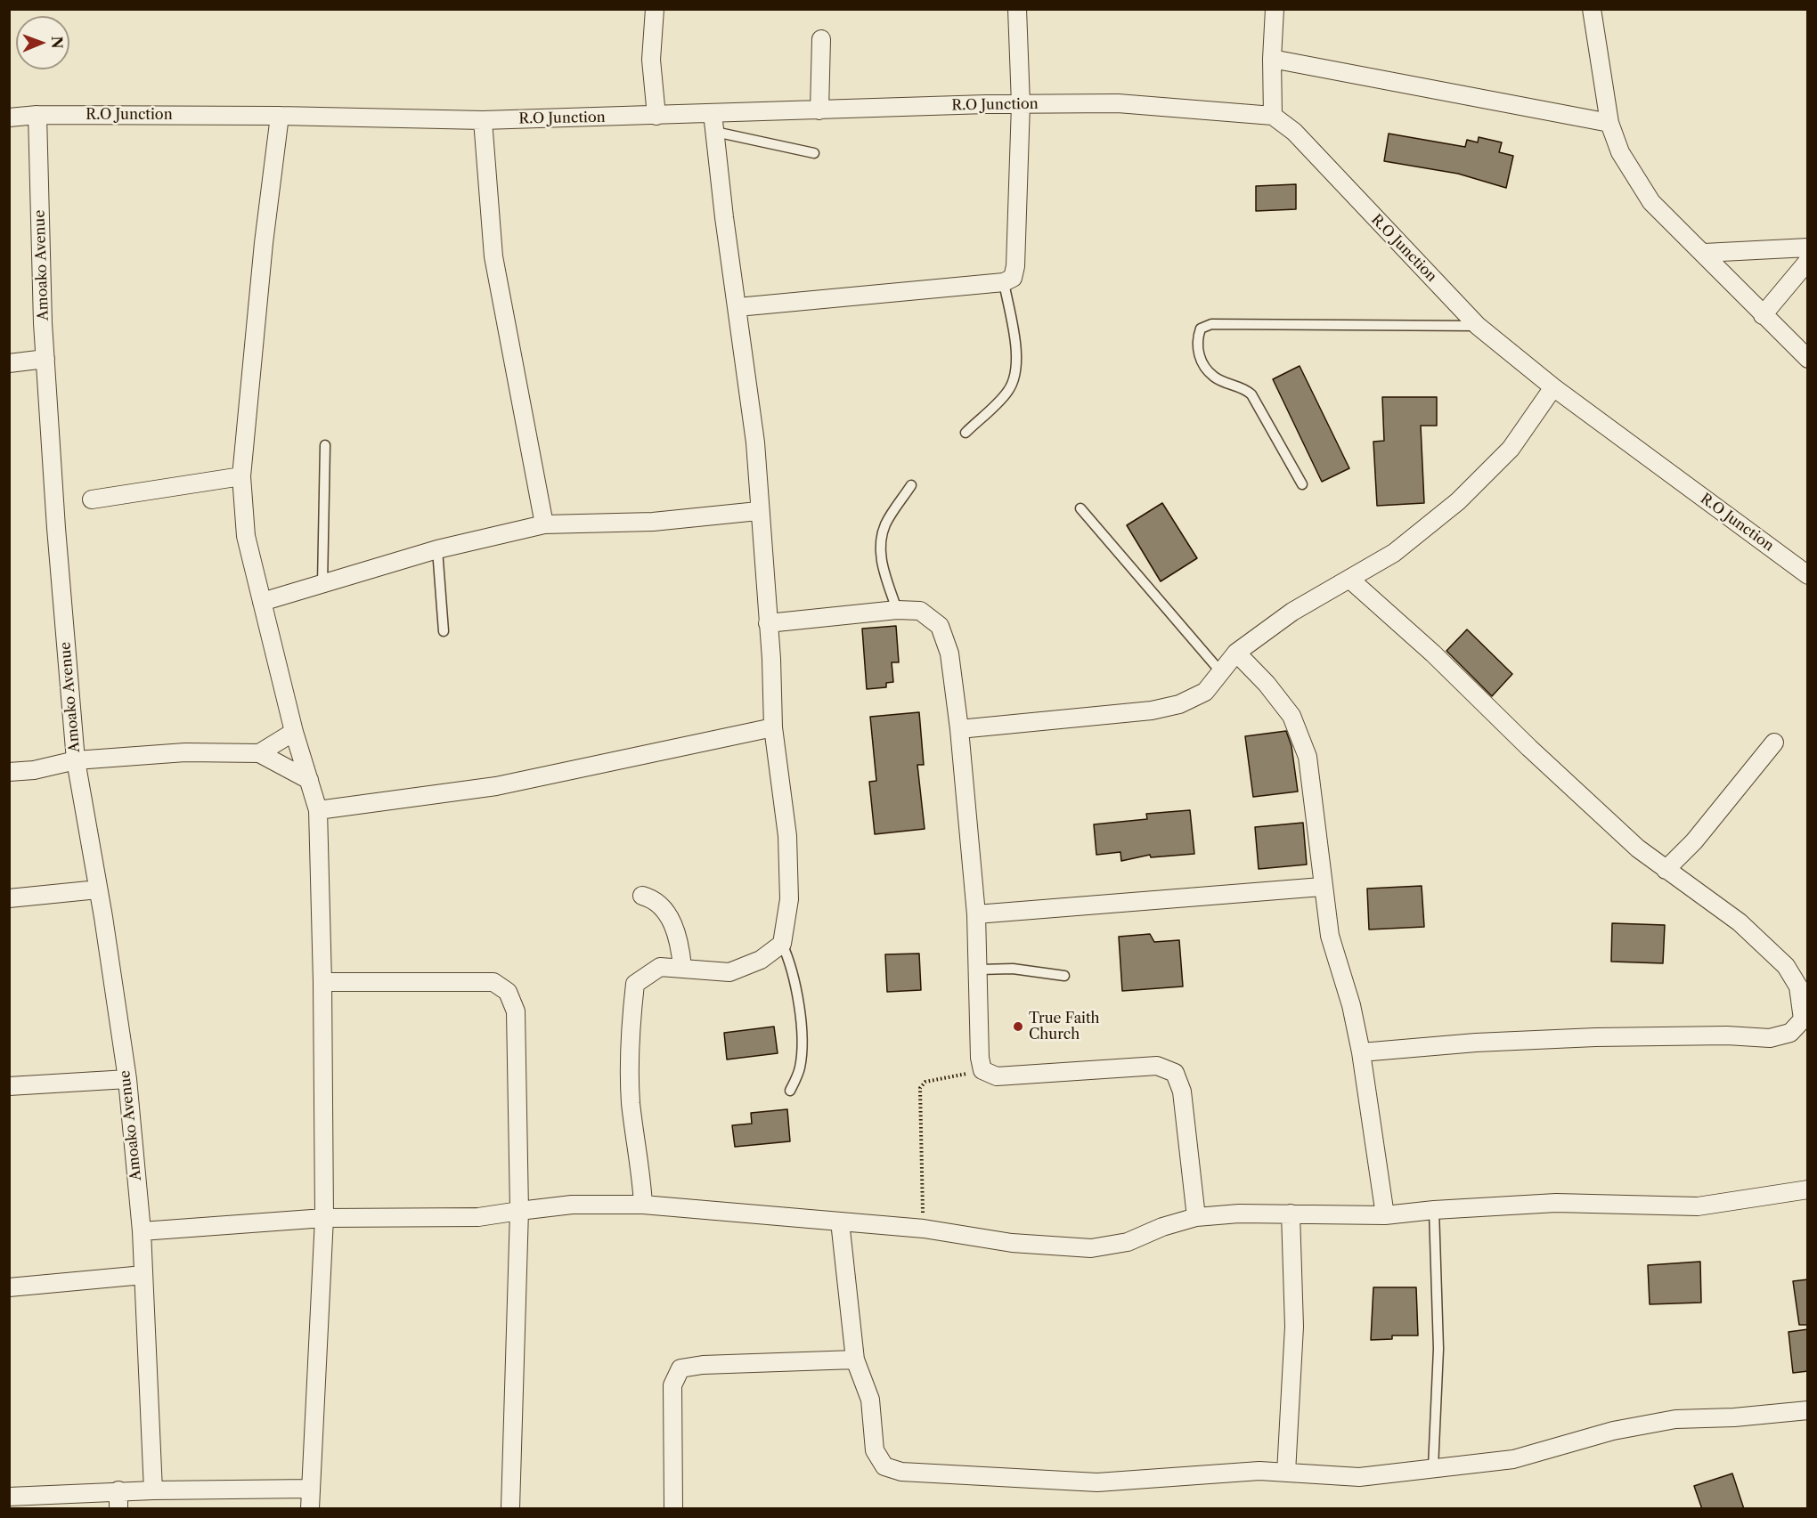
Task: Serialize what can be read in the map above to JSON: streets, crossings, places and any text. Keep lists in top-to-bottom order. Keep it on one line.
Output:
{"streets":{"street":["R.O Junction","Amoako Avenue"]},"crossings":[["R.O Junction","Amoako Avenue"]],"places":["True Faith Church"],"north":"right"}
